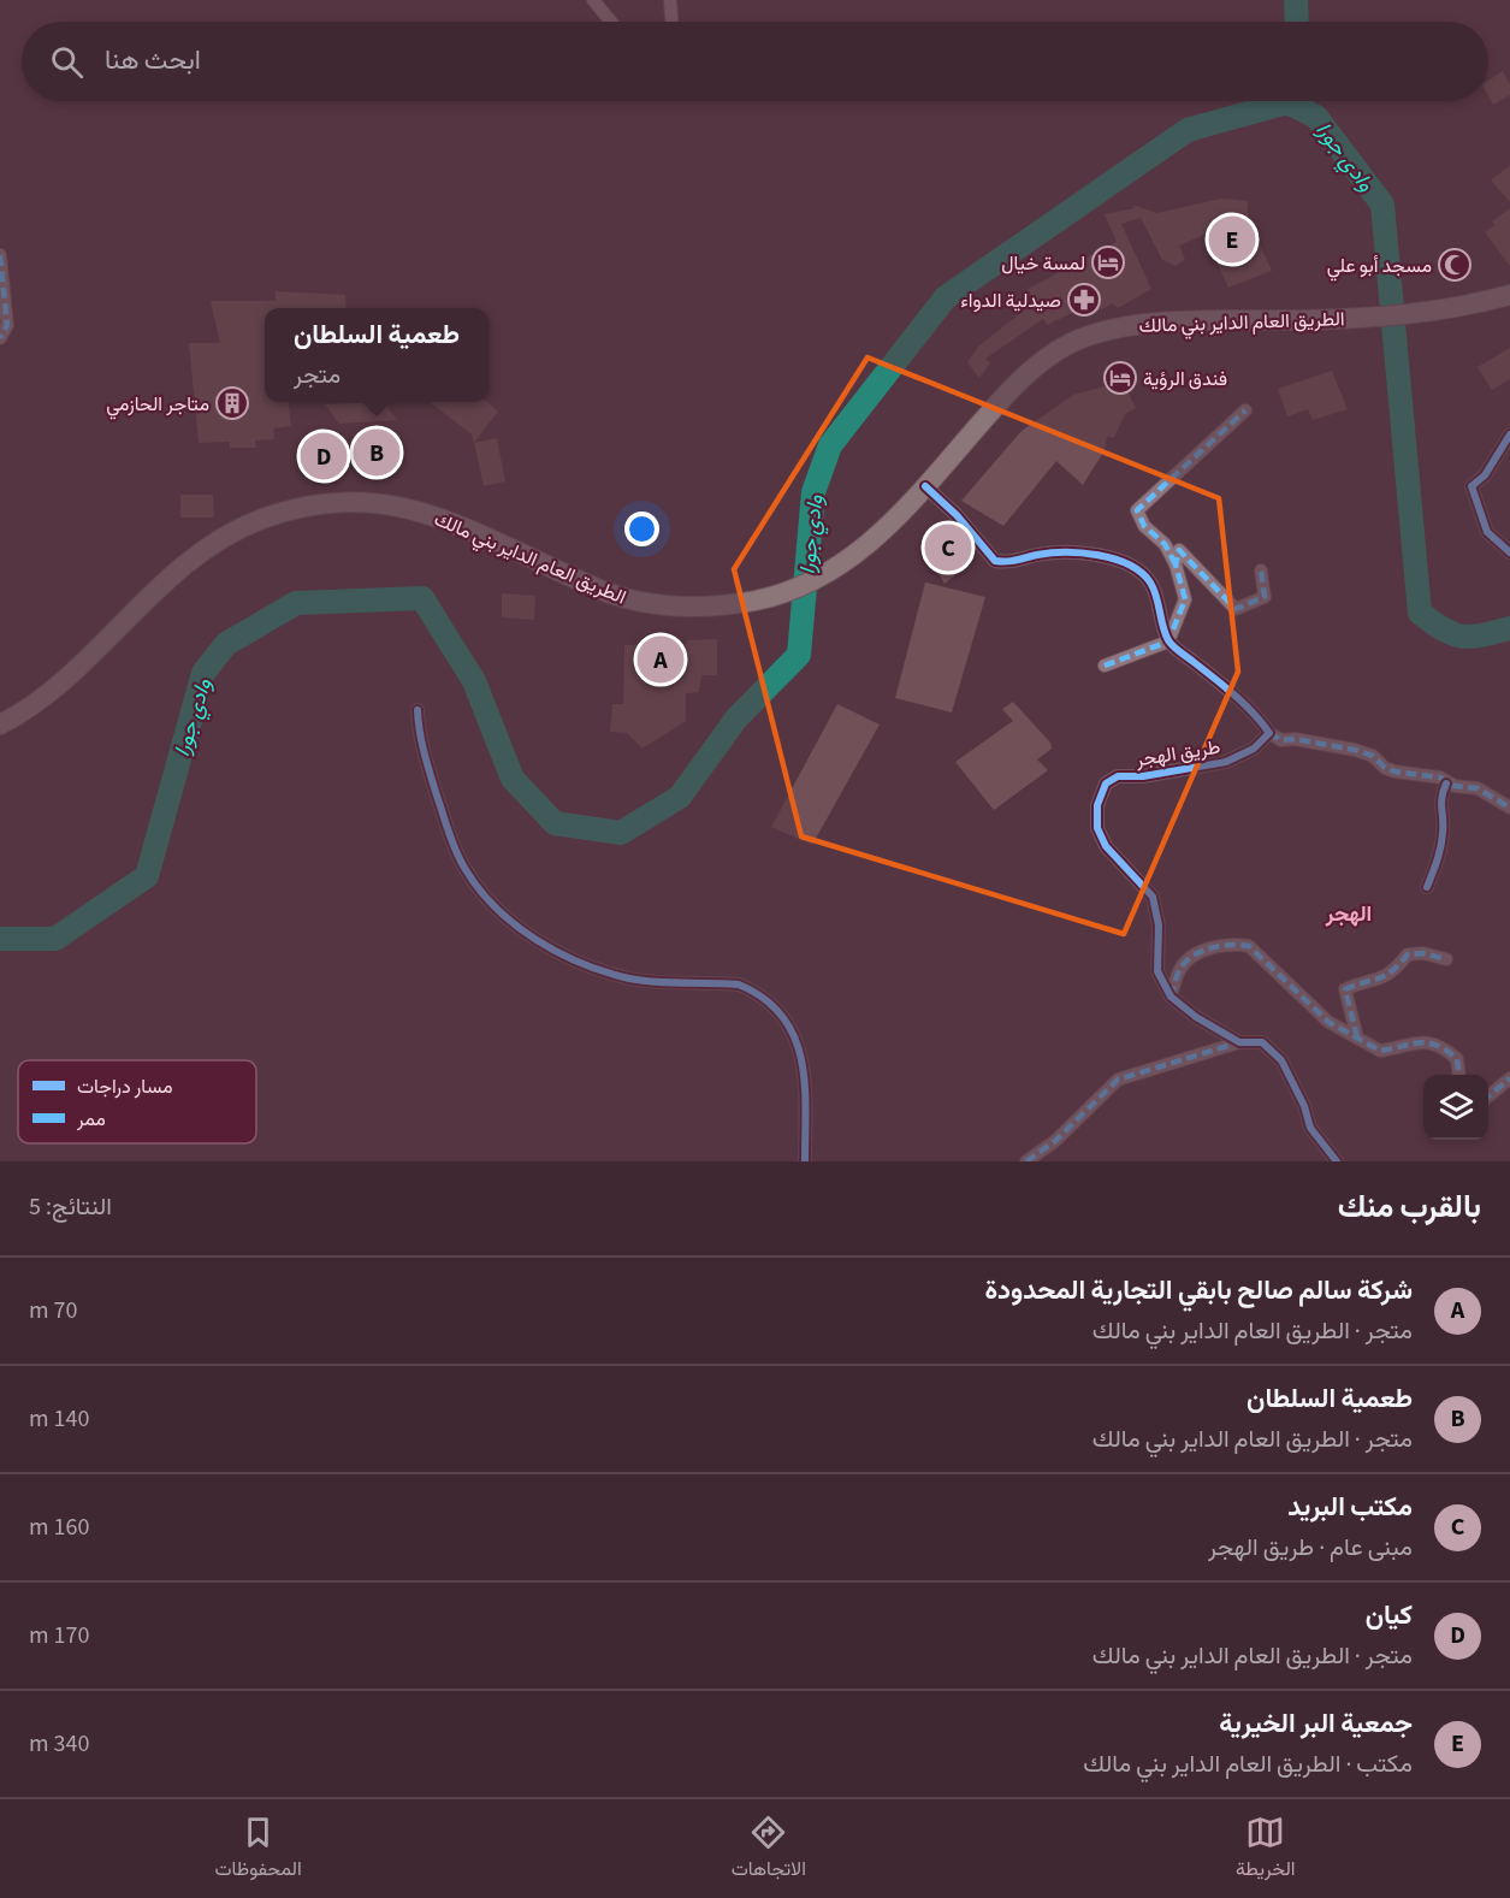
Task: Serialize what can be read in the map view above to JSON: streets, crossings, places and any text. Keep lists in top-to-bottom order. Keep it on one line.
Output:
{"streets":{"main road":["الطريق العام الداير بني مالك"],"street":["طريق الهجر"]},"districts":["الهجر"],"water":["وادي جورا"],"places":{"hotel":["لمسة خيال","فندق الرؤية"],"mosque":["مسجد أبو علي"],"pharmacy":["صيدلية الدواء"],"building":["متاجر الحازمي"]},"legend":["مسار دراجات","ممر"],"page":{"search":"ابحث هنا","pins":["E","B","D","C","A"],"popup":["طعمية السلطان","متجر"],"heading":["بالقرب منك","النتائج: 5"],"list":[{"mark":"A","name":"شركة سالم صالح بابقي التجارية المحدودة","note":"متجر · الطريق العام الداير بني مالك","value":"70 m"},{"mark":"B","name":"طعمية السلطان","note":"متجر · الطريق العام الداير بني مالك","value":"140 m"},{"mark":"C","name":"مكتب البريد","note":"مبنى عام · طريق الهجر","value":"160 m"},{"mark":"D","name":"كيان","note":"متجر · الطريق العام الداير بني مالك","value":"170 m"},{"mark":"E","name":"جمعية البر الخيرية","note":"مكتب · الطريق العام الداير بني مالك","value":"340 m"}],"nav":["الخريطة","الاتجاهات","المحفوظات"]}}
